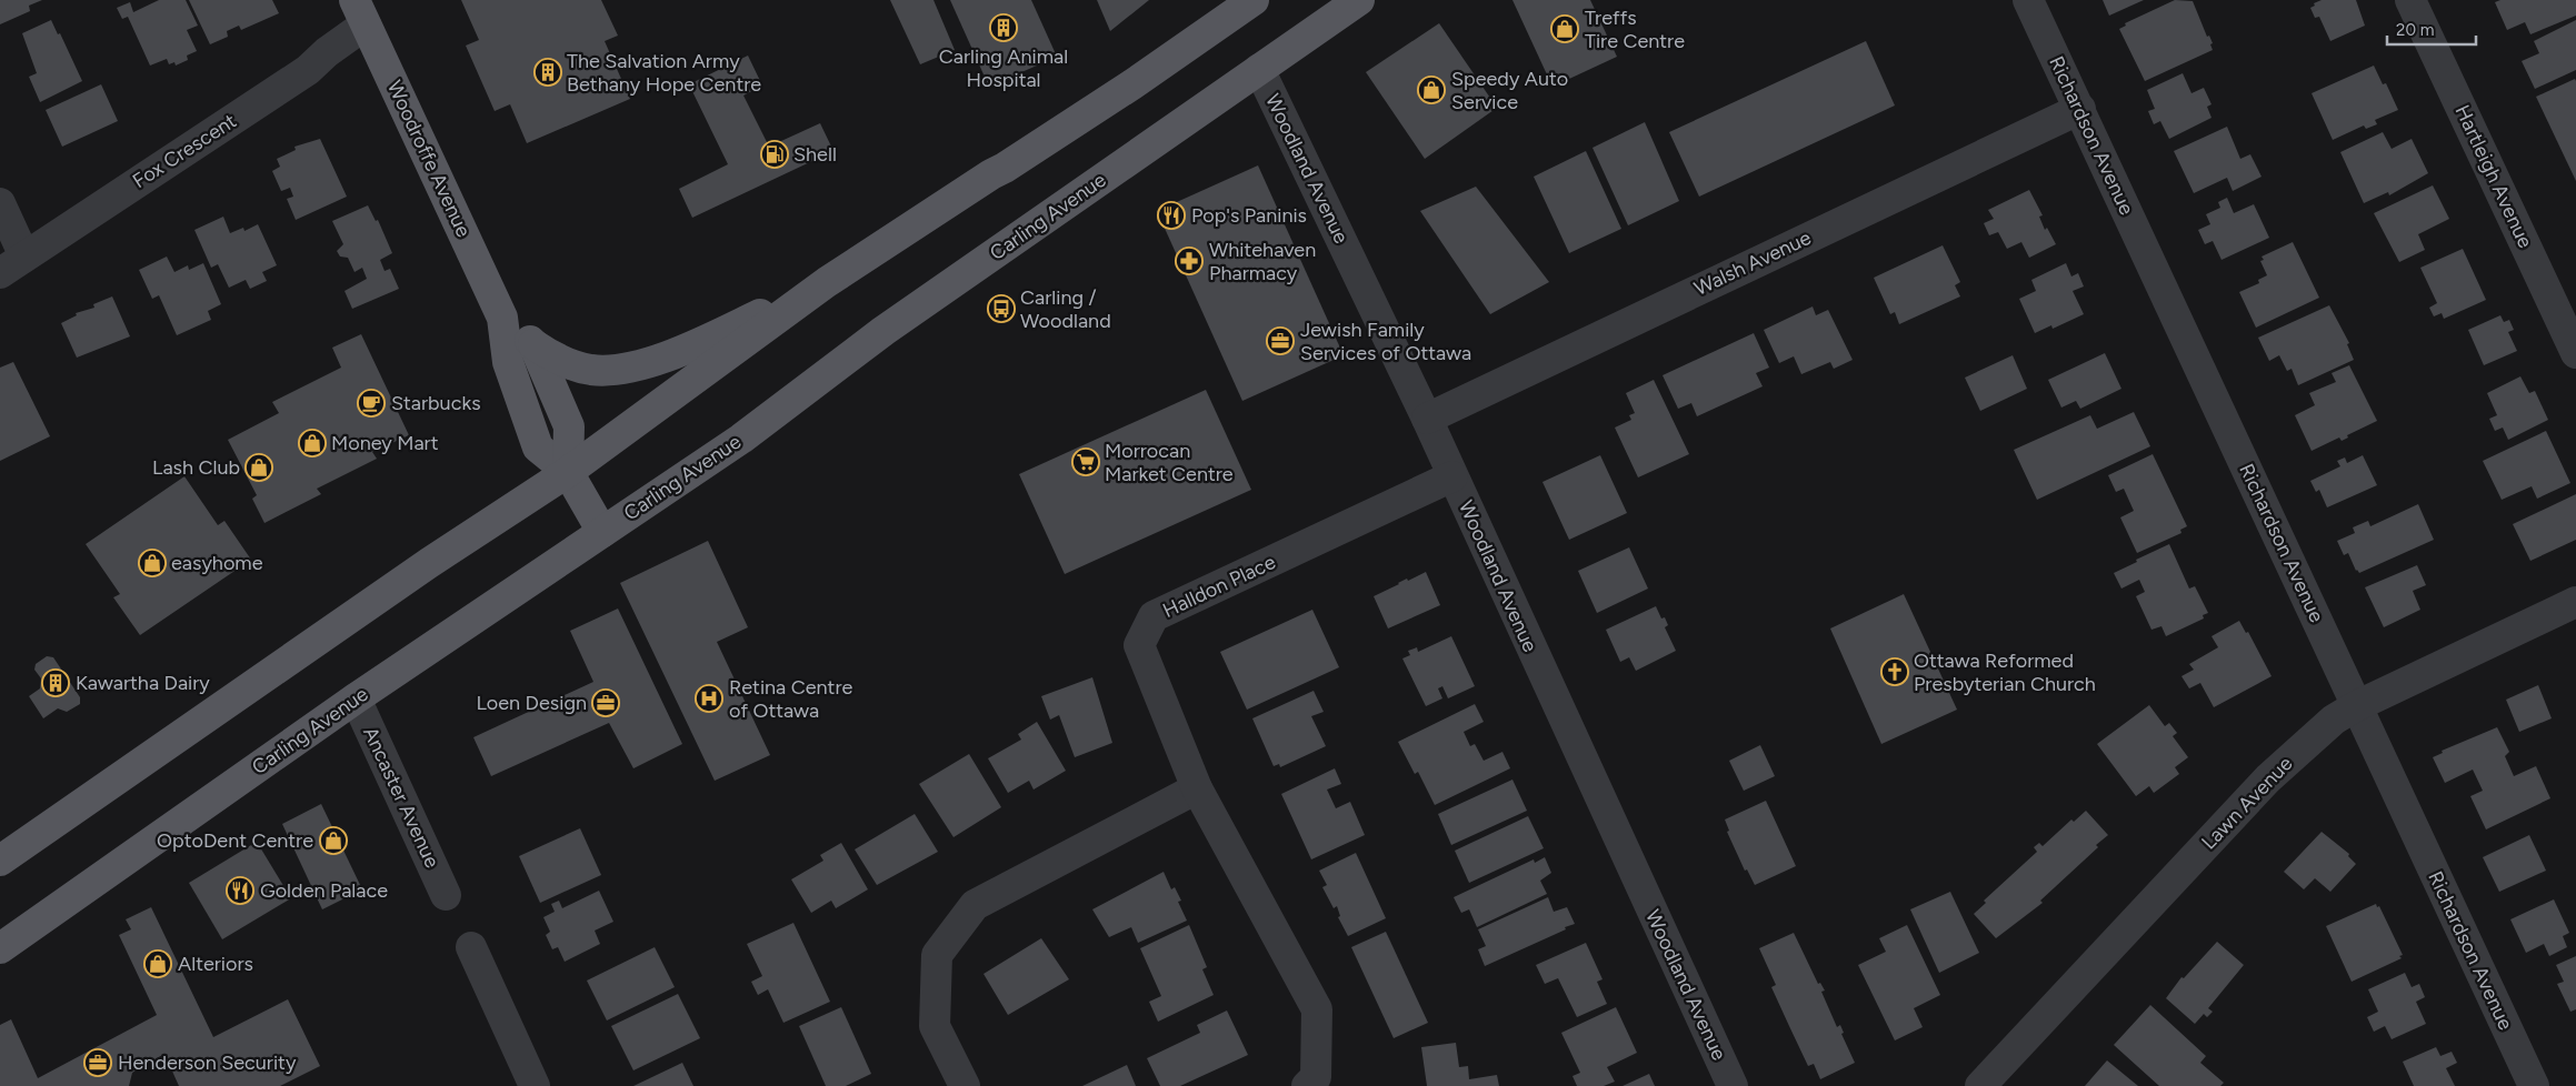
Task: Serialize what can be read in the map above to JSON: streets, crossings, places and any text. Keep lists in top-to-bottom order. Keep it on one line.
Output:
{"streets":{"main road":["Woodroffe Avenue","Carling Avenue"],"street":["Richardson Avenue","Fox Crescent","Woodland Avenue","Hartleigh Avenue","Walsh Avenue","Halldon Place","Ancaster Avenue","Lawn Avenue"]},"crossings":[["Richardson Avenue","Walsh Avenue"],["Richardson Avenue","Lawn Avenue"],["Fox Crescent","Woodroffe Avenue"],["Woodland Avenue","Carling Avenue"],["Woodland Avenue","Walsh Avenue"],["Woodland Avenue","Halldon Place"],["Carling Avenue","Ancaster Avenue"]],"places":{"building":["Carling Animal Hospital","The Salvation Army Bethany Hope Centre","Kawartha Dairy"],"shop":["Treffs Tire Centre","Speedy Auto Service","Money Mart","Lash Club","easyhome","OptoDent Centre","Alteriors"],"fuel station":["Shell"],"restaurant":["Pop's Paninis","Golden Palace"],"pharmacy":["Whitehaven Pharmacy"],"bus stop":["Carling / Woodland"],"office":["Jewish Family Services of Ottawa","Loen Design","Henderson Security"],"cafe":["Starbucks"],"supermarket":["Morrocan Market Centre"],"church":["Ottawa Reformed Presbyterian Church"],"hospital":["Retina Centre of Ottawa"]},"scale_bar":"20 m"}
